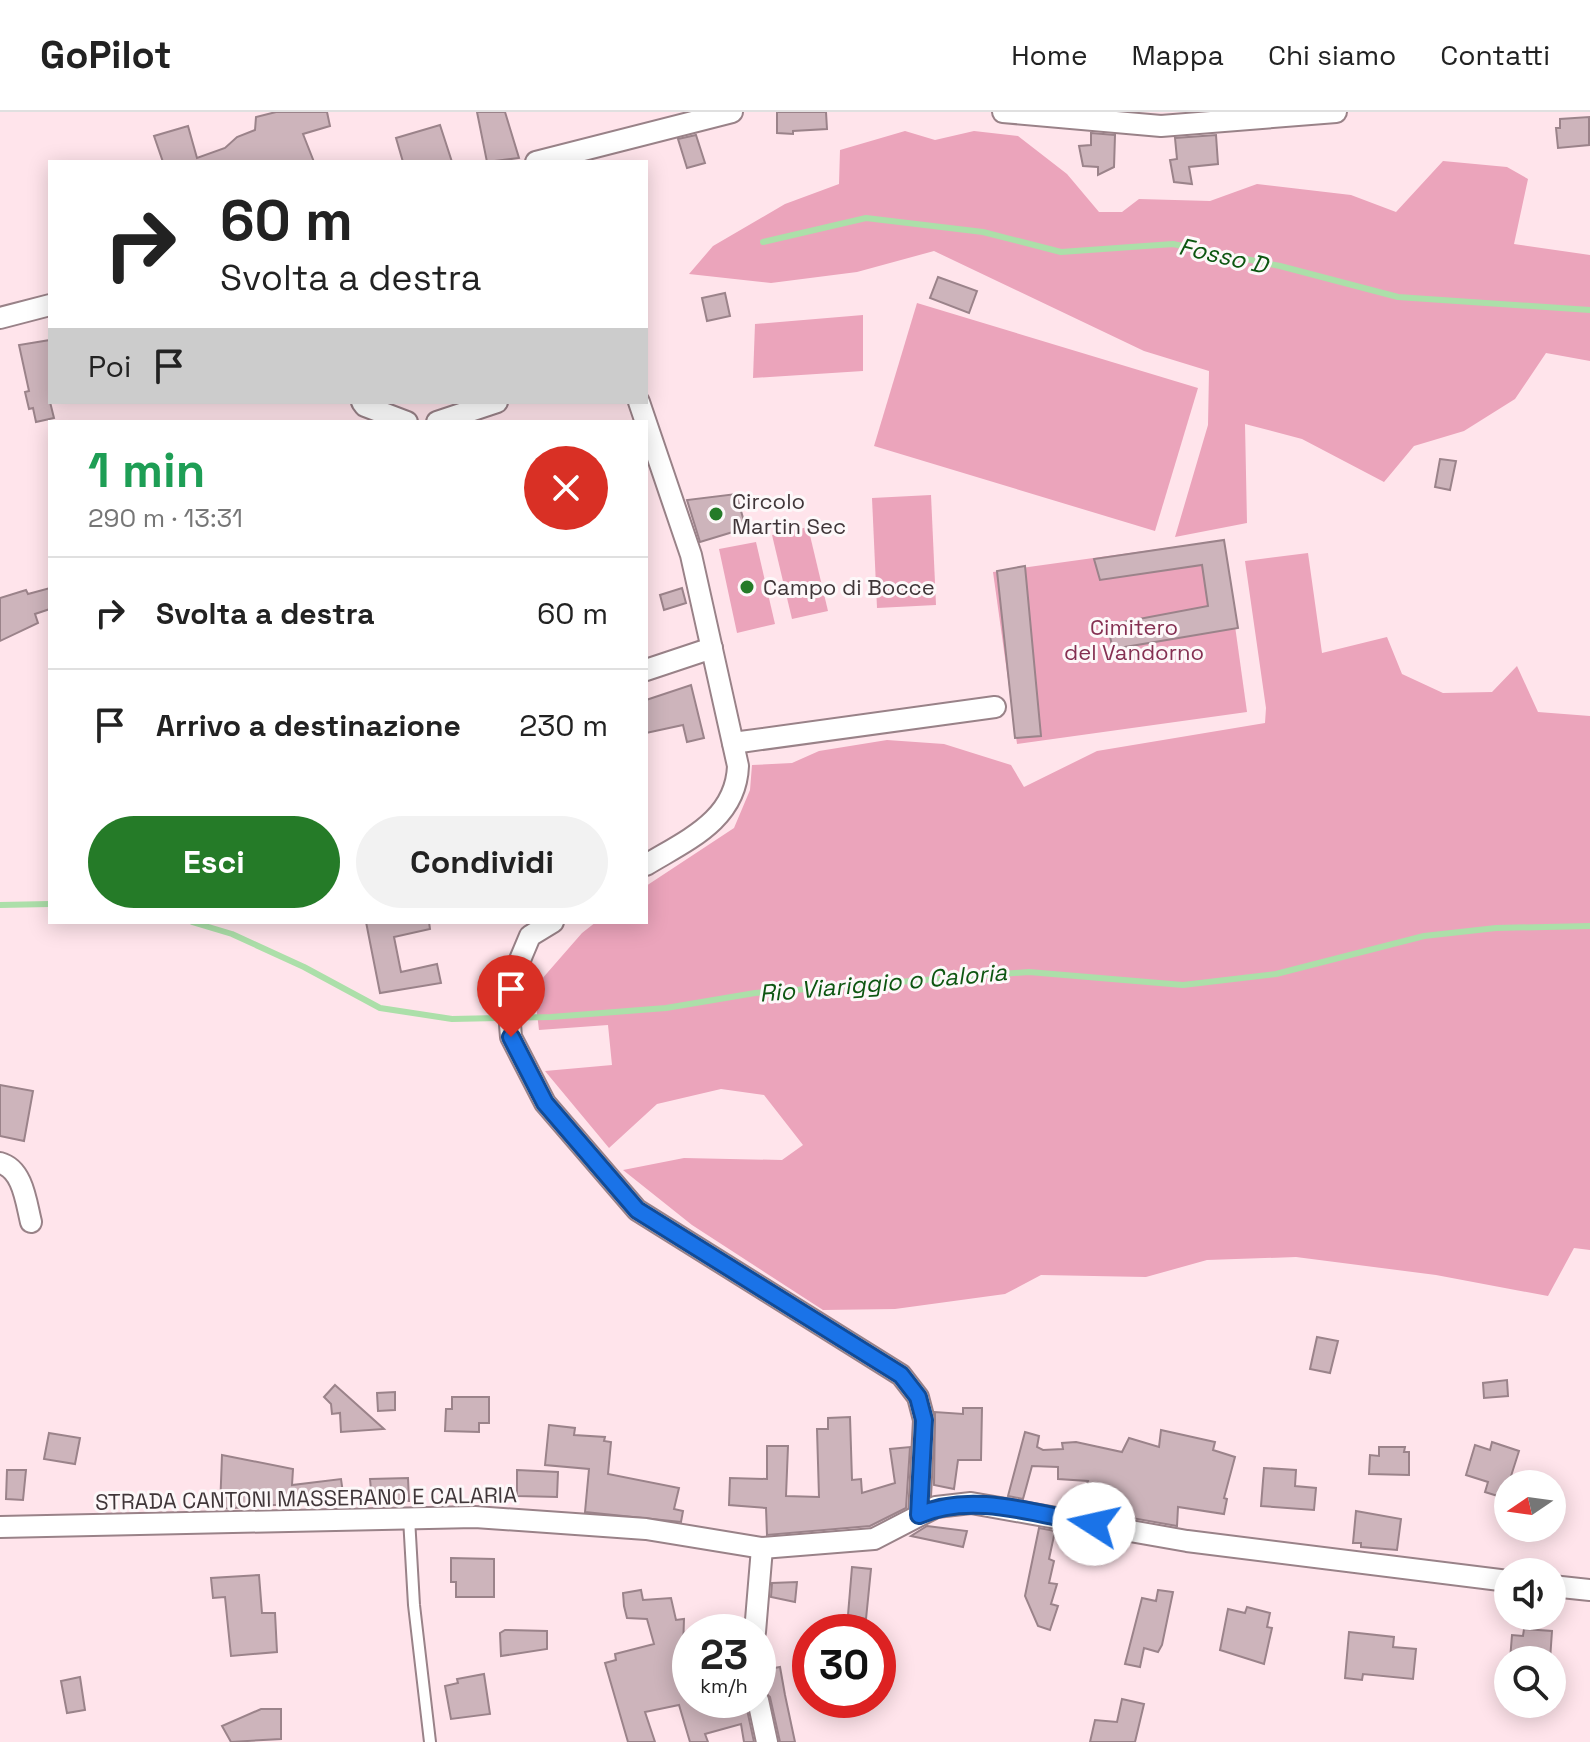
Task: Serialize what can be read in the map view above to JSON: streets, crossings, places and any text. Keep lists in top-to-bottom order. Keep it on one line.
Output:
{"streets":{"street":["STRADA CANTONI MASSERANO E CALARIA"]},"water":["Fosso D","Rio Viariggio o Caloria"],"parks":["Cimitero del Vandorno"],"places":["Circolo Martin Sec","Campo di Bocce"],"north":"left","page":{"header":"GoPilot","nav":["Home","Mappa","Chi siamo","Contatti"],"turn":["60 m","Svolta a destra"],"then":"Poi","heading":["1 min","290 m · 13:31"],"list":[{"name":"Svolta a destra","value":"60 m"},{"name":"Arrivo a destinazione","value":"230 m"}],"buttons":["Esci","Condividi"],"speed":"23 km/h","limit":"30"}}
